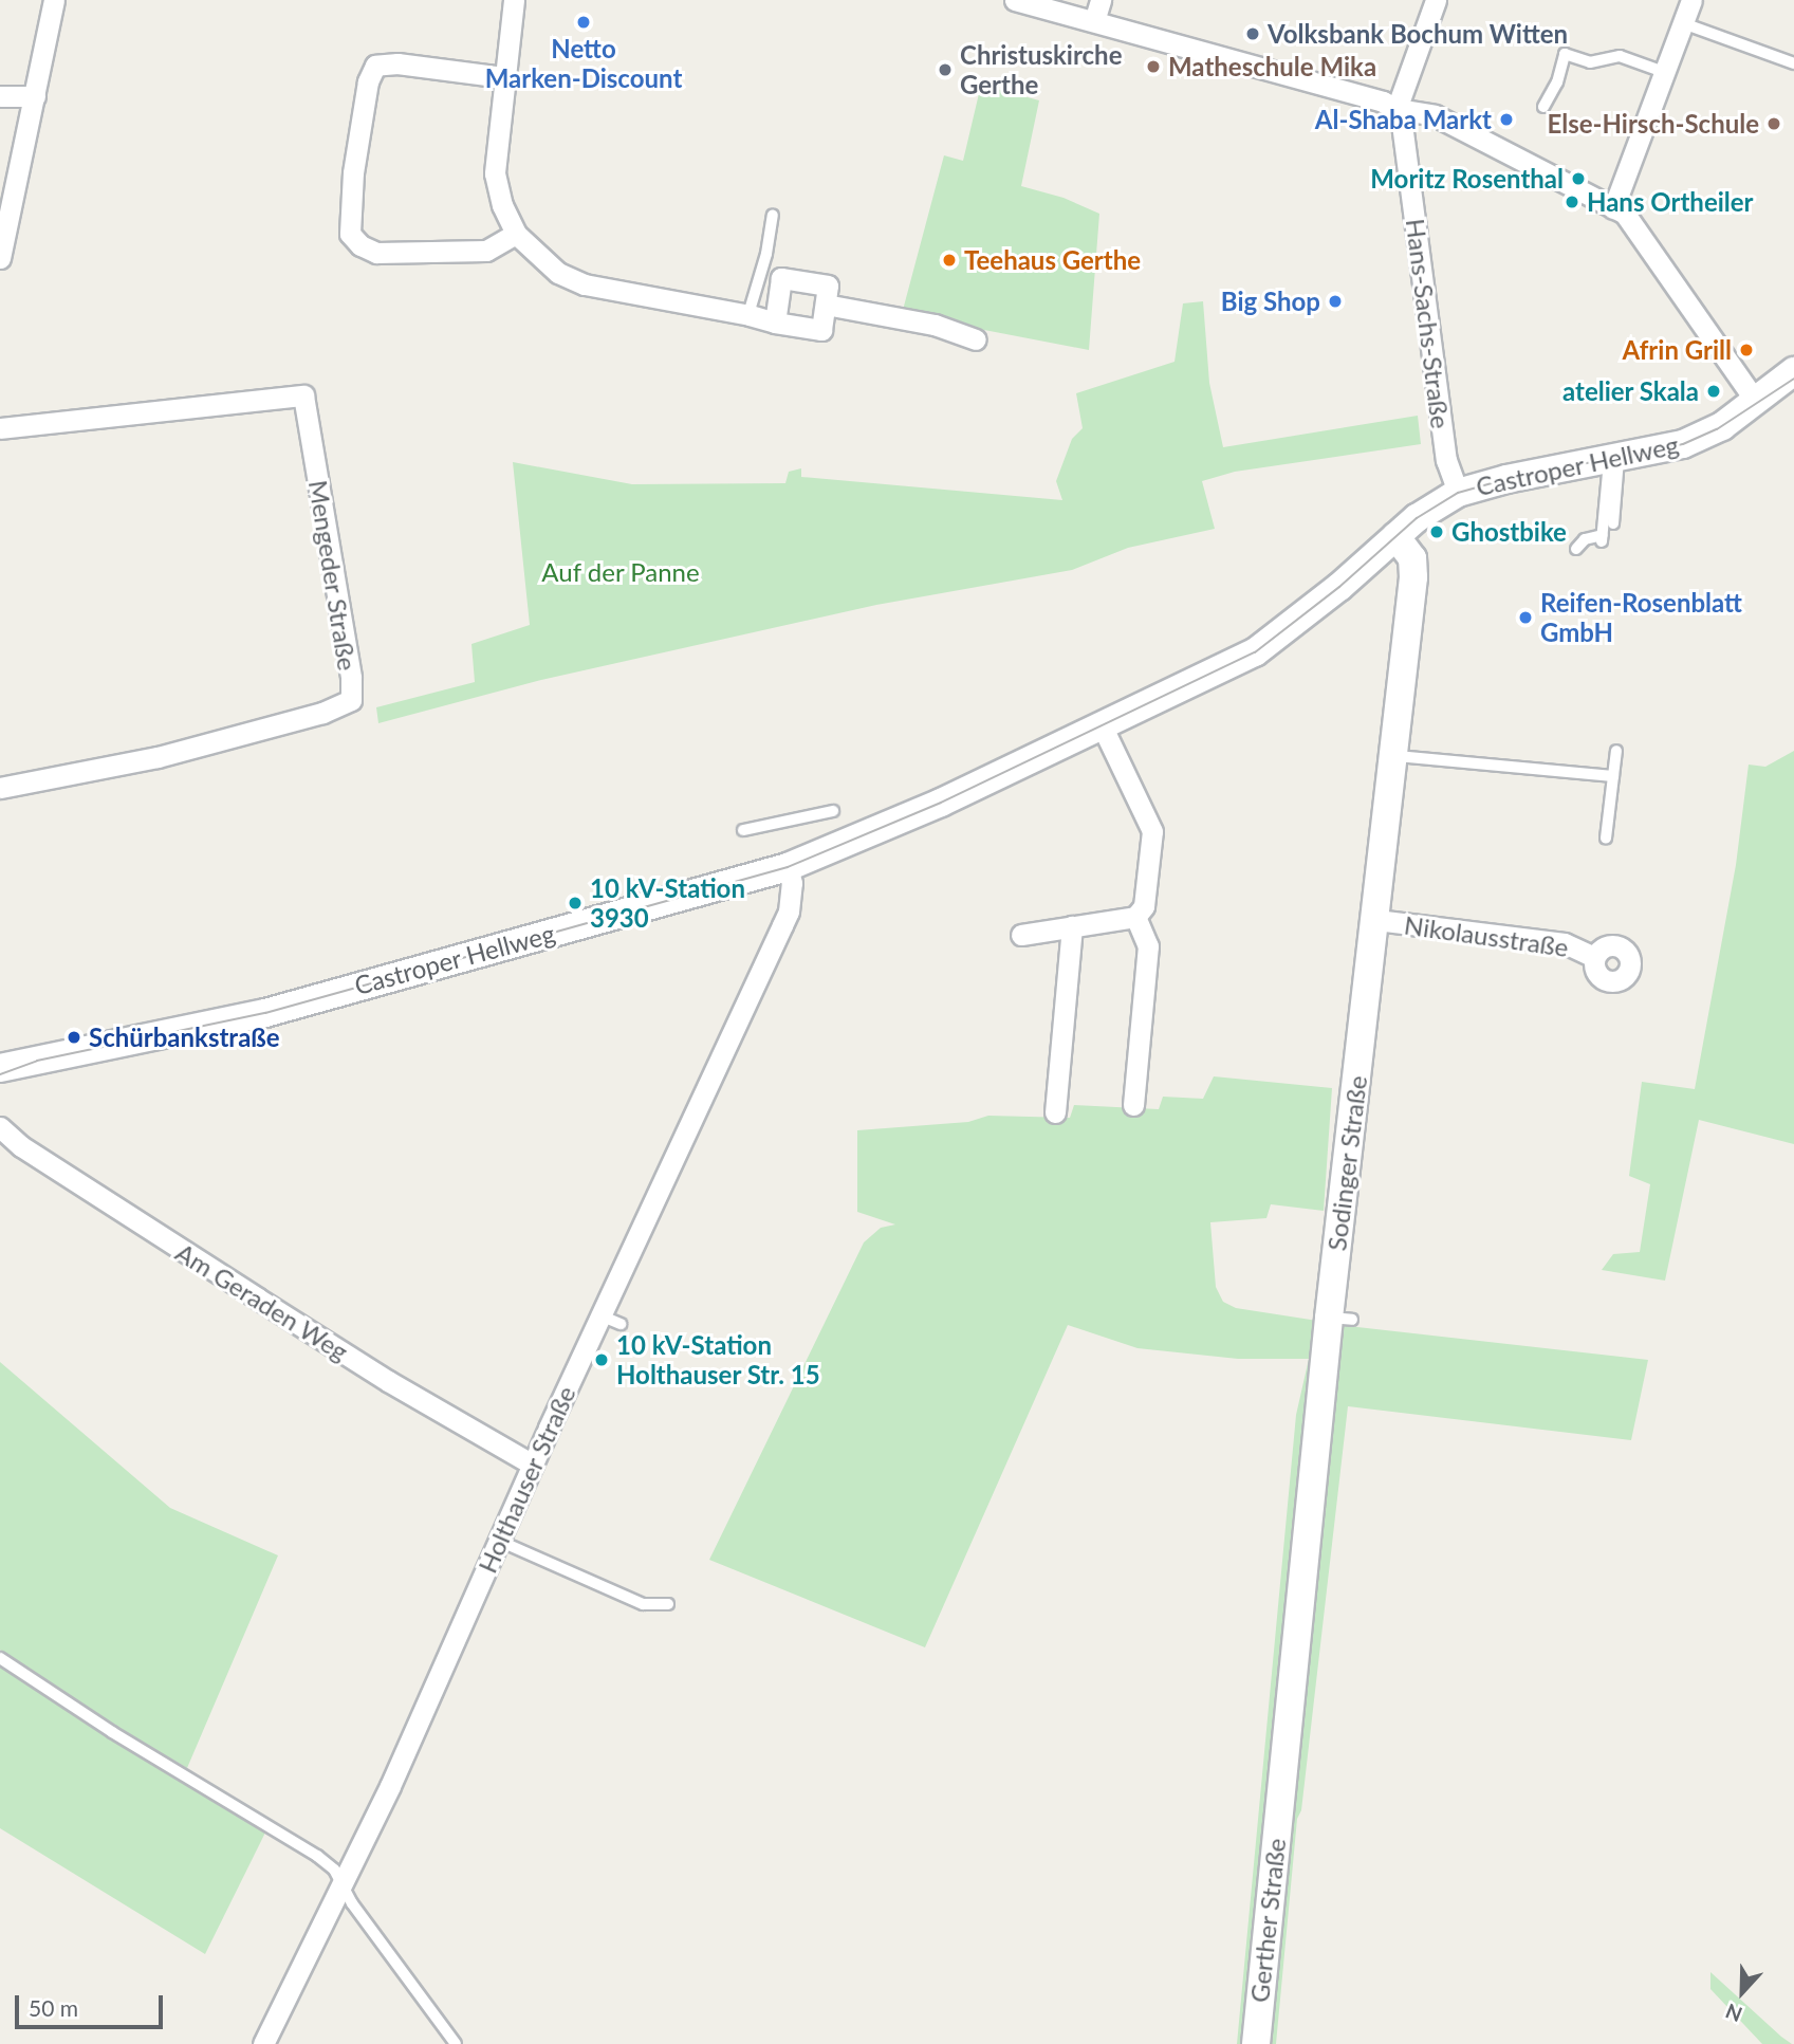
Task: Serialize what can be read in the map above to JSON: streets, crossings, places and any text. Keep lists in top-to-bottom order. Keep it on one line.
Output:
{"streets":{"main road":["Castroper Hellweg","Sodinger Straße","Gerther Straße"],"street":["Hans-Sachs-Straße","Mengeder Straße","Nikolausstraße","Am Geraden Weg","Holthauser Straße"]},"crossings":[["Hans-Sachs-Straße","Castroper Hellweg"],["Castroper Hellweg","Sodinger Straße"],["Castroper Hellweg","Holthauser Straße"],["Nikolausstraße","Sodinger Straße"],["Sodinger Straße","Gerther Straße"],["Am Geraden Weg","Holthauser Straße"]],"parks":["Auf der Panne"],"places":["Netto Marken-Discount","Volksbank Bochum Witten","Matheschule Mika","Christuskirche Gerthe","Al-Shaba Markt","Else-Hirsch-Schule","Moritz Rosenthal","Hans Ortheiler","Teehaus Gerthe","Big Shop","Afrin Grill","atelier Skala","Ghostbike","Reifen-Rosenblatt GmbH","10 kV-Station 3930","Schürbankstraße","10 kV-Station Holthauser Str. 15"],"scale_bar":"50 m","north":"bottom"}
